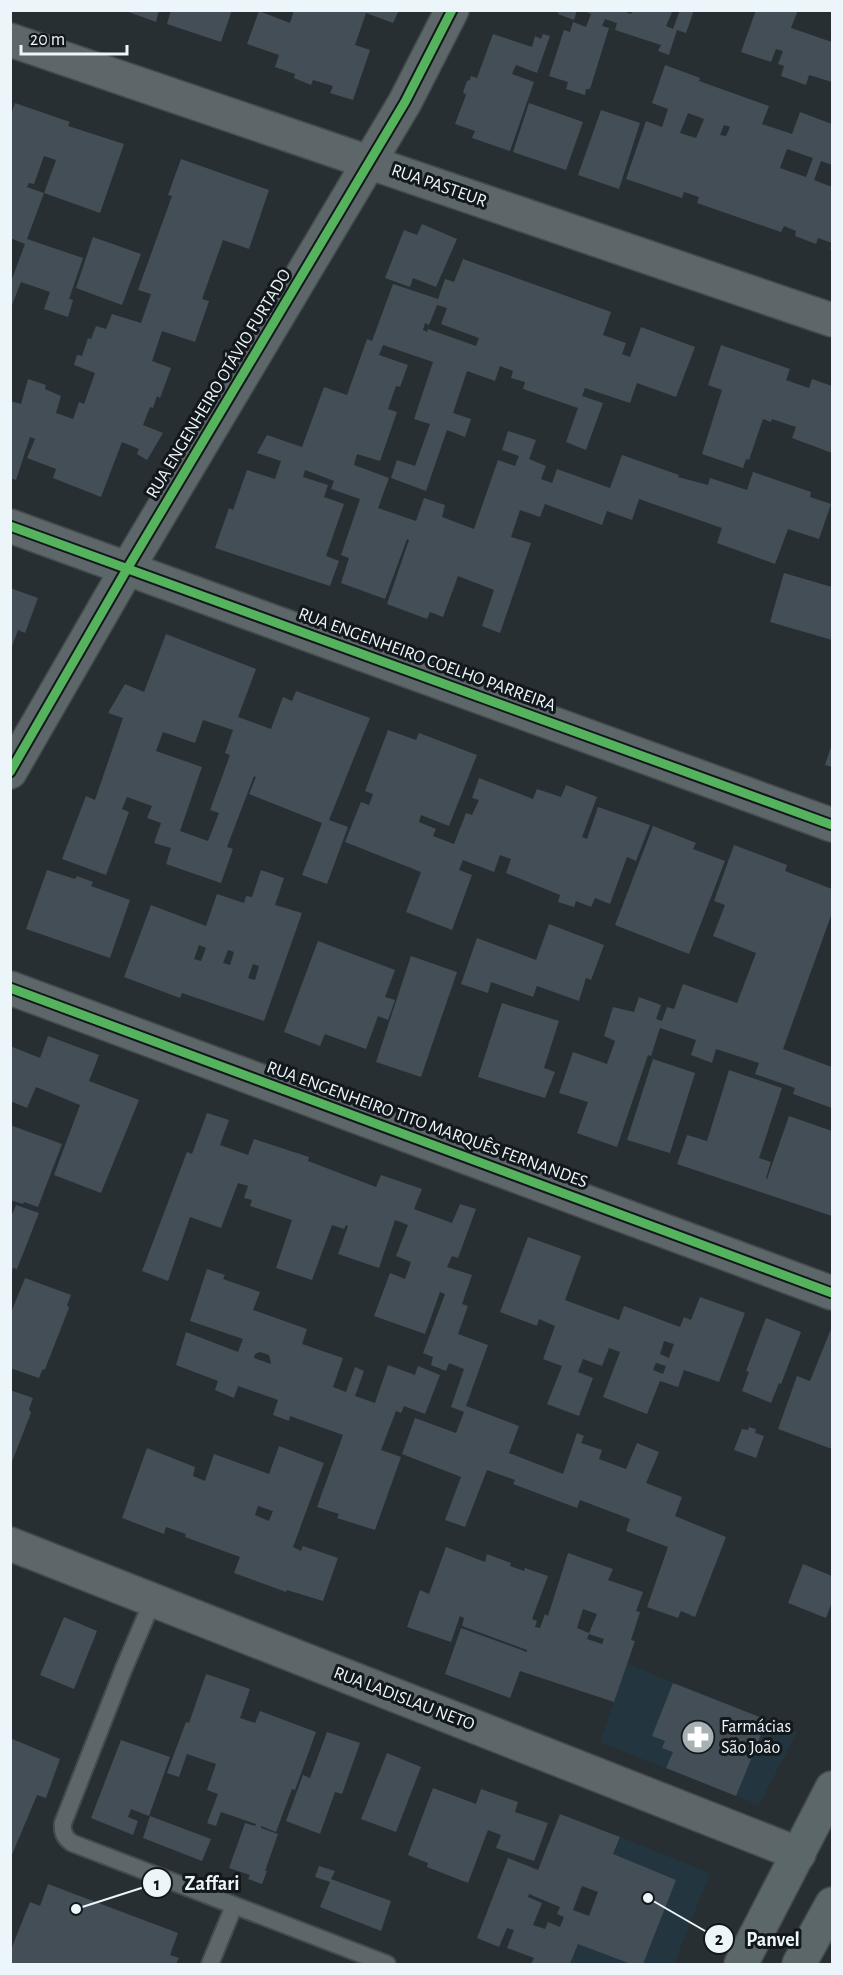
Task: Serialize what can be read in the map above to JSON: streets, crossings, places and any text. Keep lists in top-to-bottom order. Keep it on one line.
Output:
{"streets":{"street":["RUA PASTEUR","RUA ENGENHEIRO OTÁVIO FURTADO","RUA ENGENHEIRO COELHO PARREIRA","RUA ENGENHEIRO TITO MARQUÊS FERNANDES","RUA LADISLAU NETO"]},"crossings":[["RUA PASTEUR","RUA ENGENHEIRO OTÁVIO FURTADO"],["RUA ENGENHEIRO OTÁVIO FURTADO","RUA ENGENHEIRO COELHO PARREIRA"]],"places":{"pharmacy":["Farmácias São João"],"other":["Panvel","Zaffari"]},"scale_bar":"20 m"}
